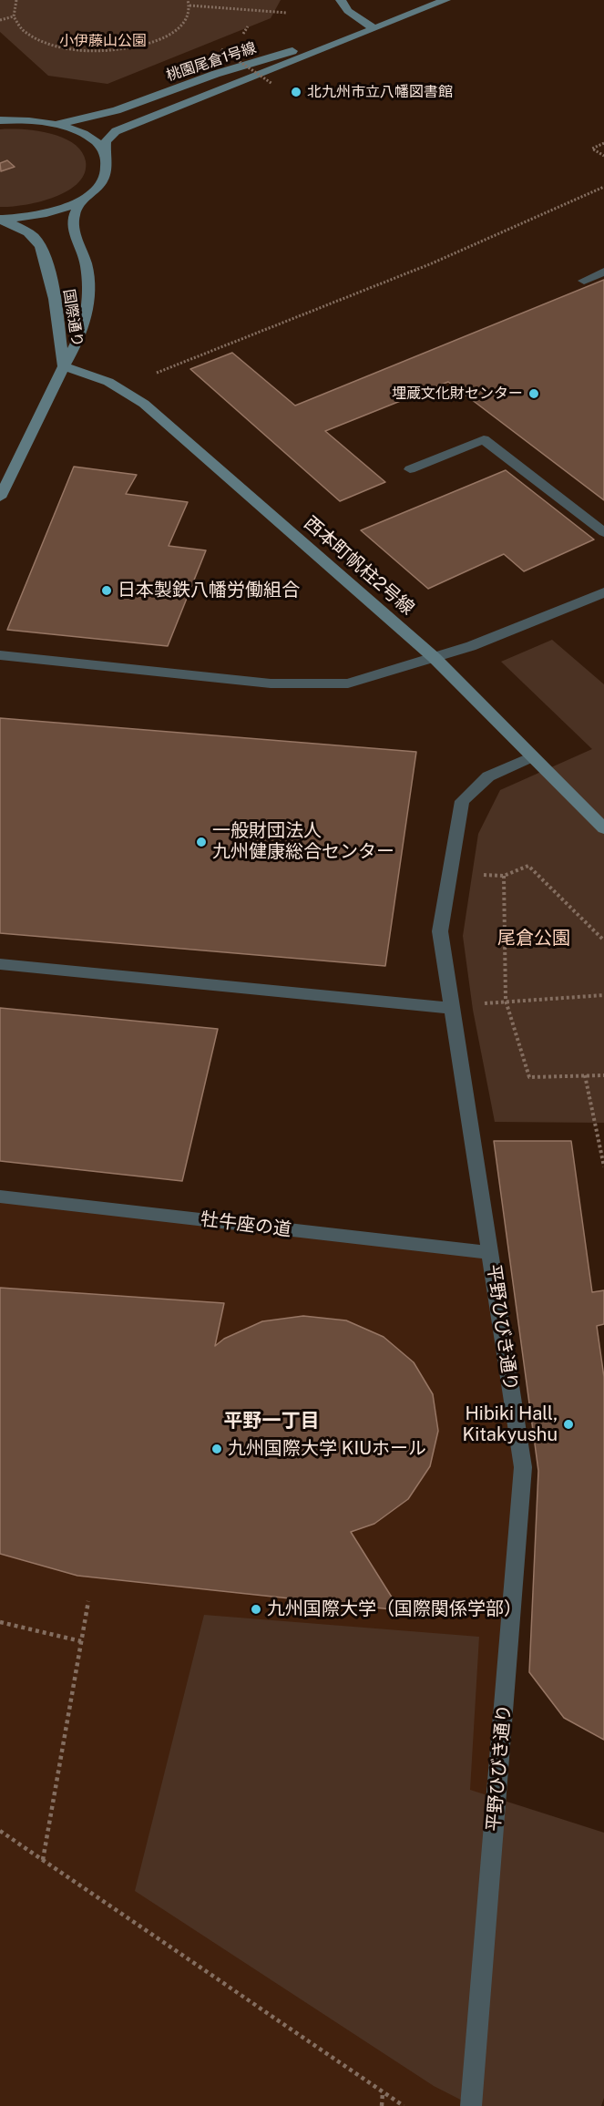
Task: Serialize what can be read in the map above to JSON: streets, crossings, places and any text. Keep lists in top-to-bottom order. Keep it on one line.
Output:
{"streets":{"street":["桃園尾倉1号線","国際通り","西本町帆柱2号線","牡牛座の道","平野ひびき通り"]},"crossings":[["国際通り","西本町帆柱2号線"],["西本町帆柱2号線","平野ひびき通り"],["牡牛座の道","平野ひびき通り"]],"districts":["平野一丁目"],"parks":["小伊藤山公園","尾倉公園"],"places":["北九州市立八幡図書館","埋蔵文化財センター","日本製鉄八幡労働組合","一般財団法人 九州健康総合センター","Hibiki Hall, Kitakyushu","九州国際大学 KIUホール","九州国際大学（国際関係学部）"]}
